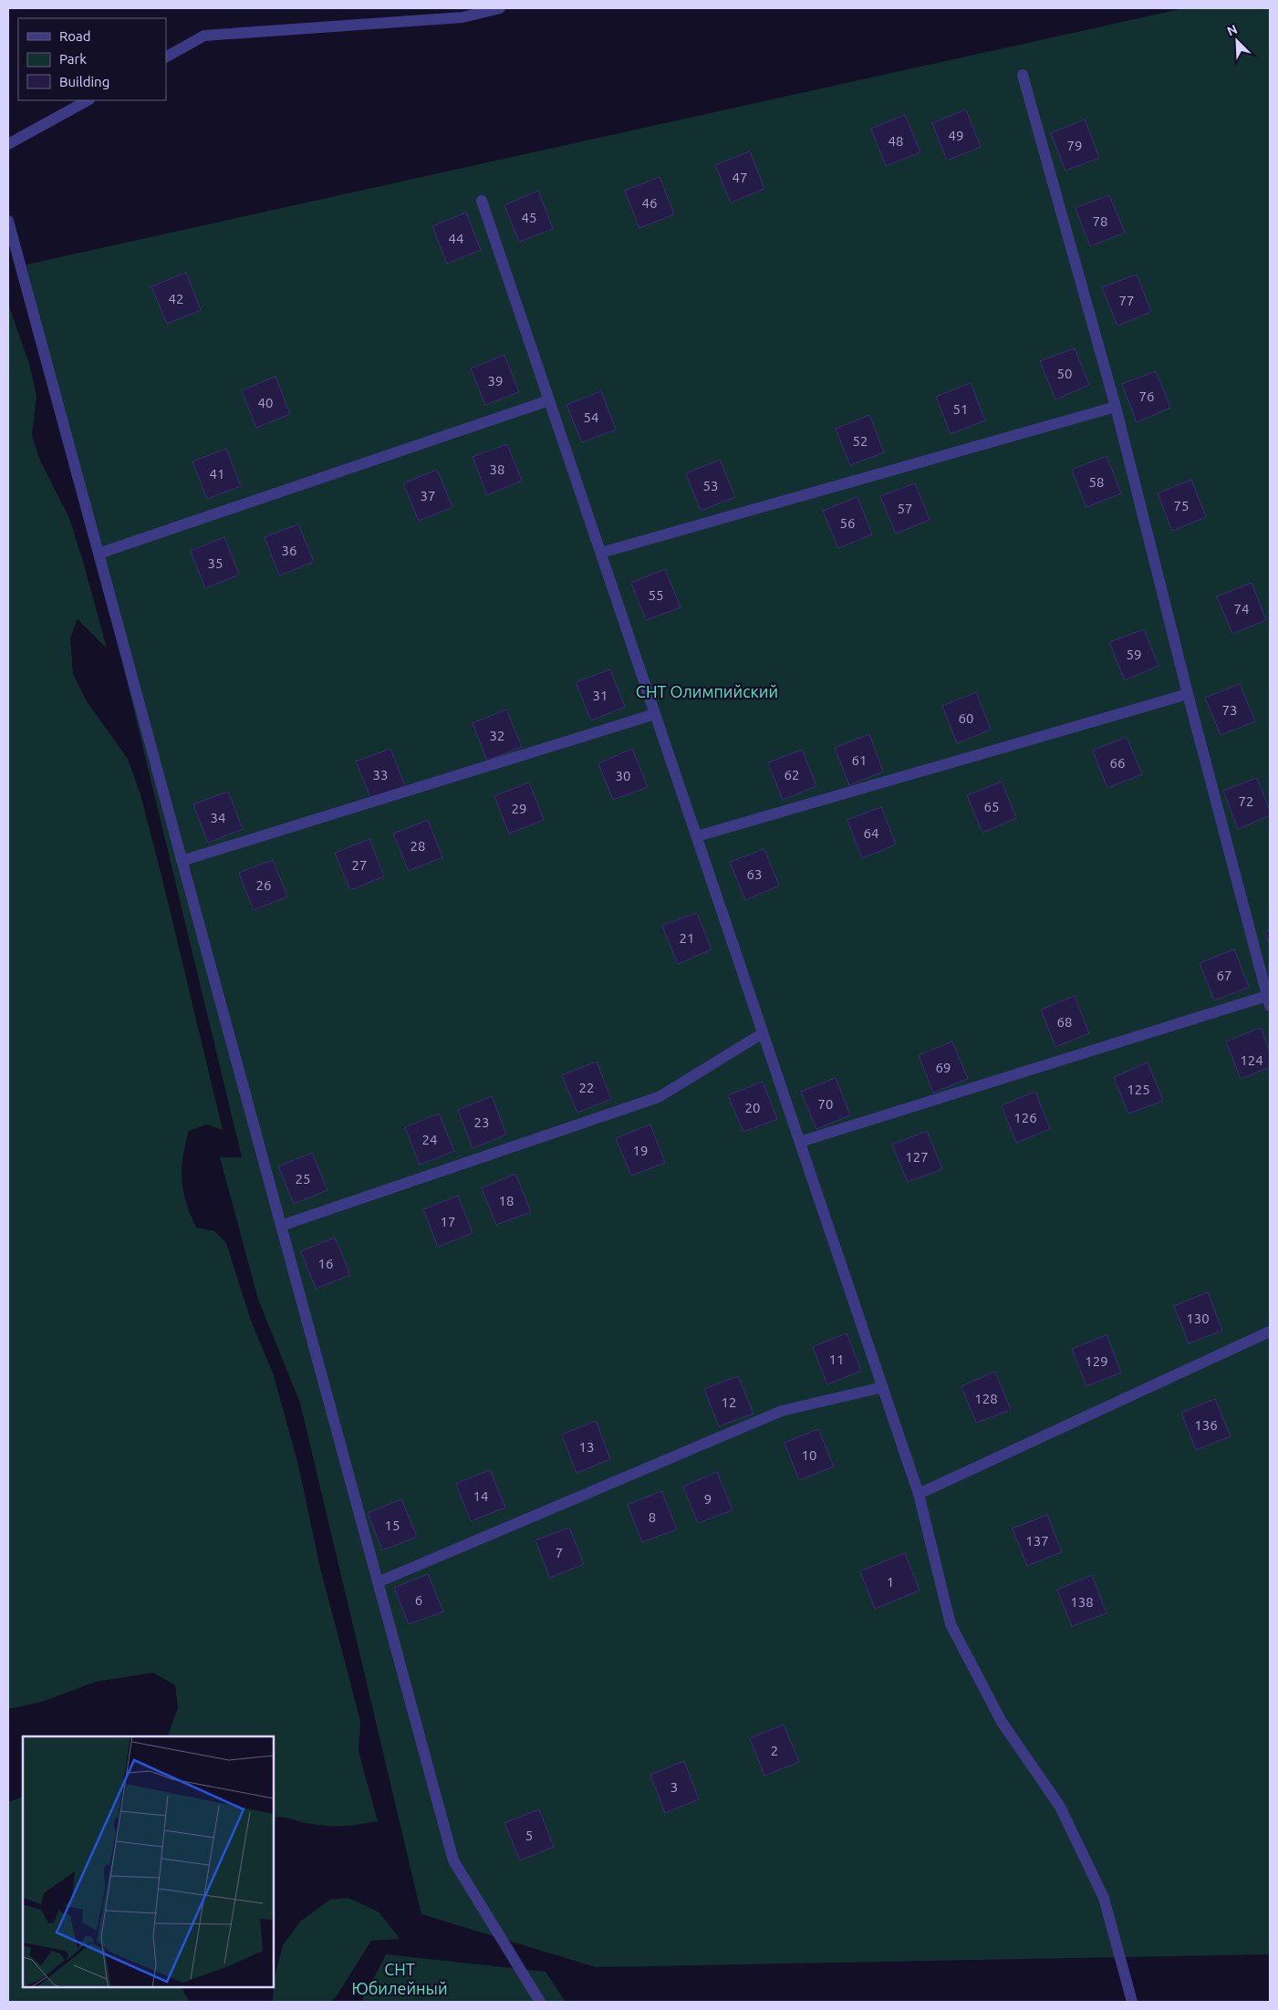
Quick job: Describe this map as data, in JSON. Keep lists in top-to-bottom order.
{
  "parks": ["СНТ Олимпийский", "СНТ Юбилейный"],
  "house_numbers": [
    "49",
    "48",
    "79",
    "47",
    "46",
    "45",
    "78",
    "44",
    "42",
    "77",
    "50",
    "39",
    "76",
    "40",
    "51",
    "54",
    "52",
    "38",
    "41",
    "58",
    "53",
    "37",
    "75",
    "57",
    "56",
    "36",
    "35",
    "55",
    "74",
    "59",
    "31",
    "73",
    "60",
    "32",
    "61",
    "66",
    "33",
    "62",
    "30",
    "72",
    "65",
    "29",
    "34",
    "64",
    "28",
    "27",
    "63",
    "26",
    "21",
    "67",
    "68",
    "124",
    "69",
    "22",
    "125",
    "70",
    "20",
    "126",
    "23",
    "24",
    "19",
    "127",
    "25",
    "18",
    "17",
    "16",
    "130",
    "11",
    "129",
    "128",
    "12",
    "136",
    "13",
    "10",
    "14",
    "9",
    "8",
    "15",
    "137",
    "7",
    "1",
    "6",
    "138",
    "2",
    "3",
    "5"
  ],
  "legend": ["Road", "Park", "Building"],
  "north": "top left"
}
